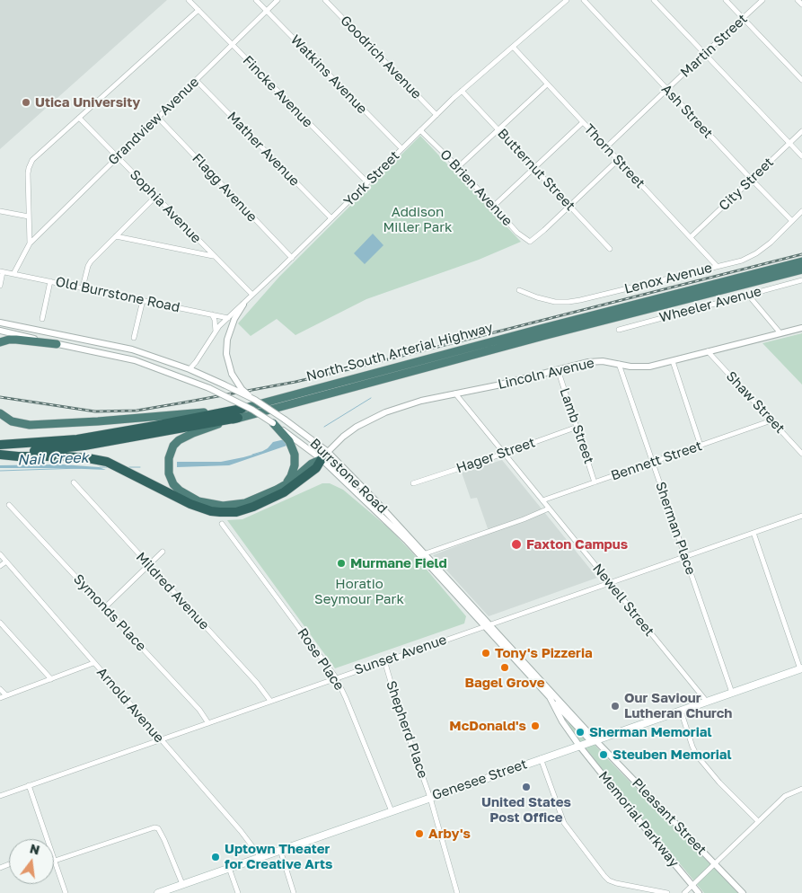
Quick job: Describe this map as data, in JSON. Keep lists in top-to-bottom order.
{
  "streets": {
    "highway": ["North-South Arterial Highway"],
    "main road": ["Genesee Street"],
    "street": [
      "Martin Street",
      "Goodrich Avenue",
      "Watkins Avenue",
      "Fincke Avenue",
      "Ash Street",
      "Grandview Avenue",
      "Mather Avenue",
      "Thorn Street",
      "Butternut Street",
      "York Street",
      "City Street",
      "Flagg Avenue",
      "O Brien Avenue",
      "Sophia Avenue",
      "Lenox Avenue",
      "Old Burrstone Road",
      "Wheeler Avenue",
      "Lincoln Avenue",
      "Shaw Street",
      "Lamb Street",
      "Hager Street",
      "Bennett Street",
      "Burrstone Road",
      "Sherman Place",
      "Mildred Avenue",
      "Newell Street",
      "Symonds Place",
      "Sunset Avenue",
      "Rose Place",
      "Arnold Avenue",
      "Shepherd Place",
      "Pleasant Street",
      "Memorial Parkway"
    ]
  },
  "crossings": [
    ["Martin Street", "Ash Street"],
    ["Martin Street", "Thorn Street"],
    ["Goodrich Avenue", "York Street"],
    ["Watkins Avenue", "Grandview Avenue"],
    ["Watkins Avenue", "York Street"],
    ["Fincke Avenue", "Grandview Avenue"],
    ["Fincke Avenue", "York Street"],
    ["Ash Street", "City Street"],
    ["Ash Street", "Lenox Avenue"],
    ["Grandview Avenue", "Mather Avenue"],
    ["Grandview Avenue", "Flagg Avenue"],
    ["Grandview Avenue", "Sophia Avenue"],
    ["Mather Avenue", "York Street"],
    ["Thorn Street", "York Street"],
    ["Thorn Street", "City Street"],
    ["Thorn Street", "Lenox Avenue"],
    ["Butternut Street", "York Street"],
    ["Butternut Street", "O Brien Avenue"],
    ["York Street", "Flagg Avenue"],
    ["York Street", "O Brien Avenue"],
    ["York Street", "Sophia Avenue"],
    ["Lincoln Avenue", "Shaw Street"],
    ["Lincoln Avenue", "Lamb Street"],
    ["Lincoln Avenue", "Burrstone Road"],
    ["Lincoln Avenue", "Sherman Place"],
    ["Lincoln Avenue", "Newell Street"],
    ["Shaw Street", "Bennett Street"],
    ["Lamb Street", "Hager Street"],
    ["Lamb Street", "Bennett Street"],
    ["Hager Street", "Newell Street"],
    ["Bennett Street", "Sherman Place"],
    ["Bennett Street", "Newell Street"],
    ["Burrstone Road", "Sunset Avenue"],
    ["Burrstone Road", "Genesee Street"],
    ["Burrstone Road", "Pleasant Street"],
    ["Burrstone Road", "Memorial Parkway"],
    ["Sherman Place", "Sunset Avenue"],
    ["Sherman Place", "Genesee Street"],
    ["Mildred Avenue", "Sunset Avenue"],
    ["Newell Street", "Sunset Avenue"],
    ["Newell Street", "Genesee Street"],
    ["Symonds Place", "Sunset Avenue"],
    ["Sunset Avenue", "Rose Place"],
    ["Sunset Avenue", "Arnold Avenue"],
    ["Sunset Avenue", "Shepherd Place"],
    ["Rose Place", "Genesee Street"],
    ["Arnold Avenue", "Genesee Street"],
    ["Shepherd Place", "Genesee Street"],
    ["Genesee Street", "Pleasant Street"],
    ["Genesee Street", "Memorial Parkway"]
  ],
  "water": ["Nail Creek"],
  "parks": ["Addison Miller Park", "Horatio Seymour Park"],
  "places": [
    "Utica University",
    "Faxton Campus",
    "Murmane Field",
    "Tony's Pizzeria",
    "Bagel Grove",
    "Our Saviour Lutheran Church",
    "McDonald's",
    "Sherman Memorial",
    "Steuben Memorial",
    "United States Post Office",
    "Arby's",
    "Uptown Theater for Creative Arts"
  ],
  "north": "top"
}
